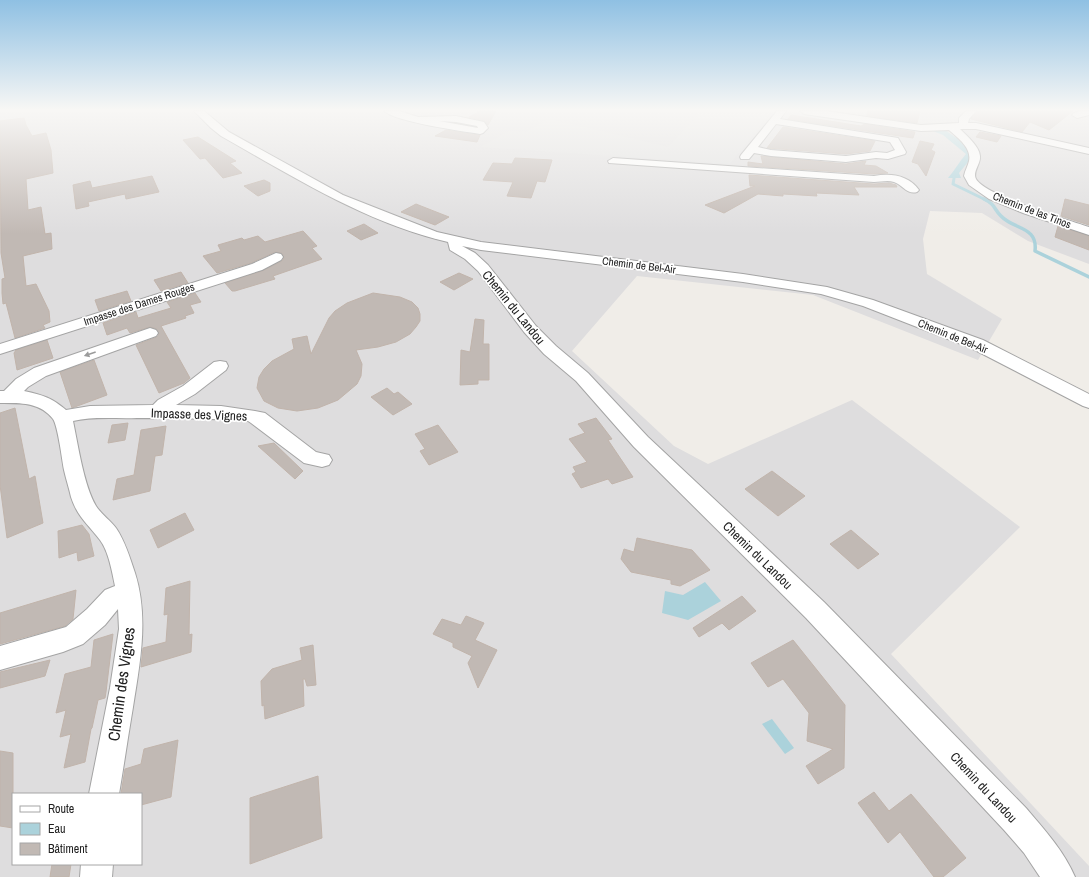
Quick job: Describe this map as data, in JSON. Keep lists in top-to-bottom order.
{
  "streets": {
    "street": [
      "Chemin de las Tinos",
      "Chemin de Bel-Air",
      "Impasse des Dames Rouges",
      "Chemin du Landou",
      "Impasse des Vignes",
      "Chemin des Vignes"
    ]
  },
  "crossings": [
    ["Chemin de Bel-Air", "Chemin du Landou"],
    ["Impasse des Vignes", "Chemin des Vignes"]
  ],
  "legend": ["Route", "Eau", "Bâtiment"]
}
